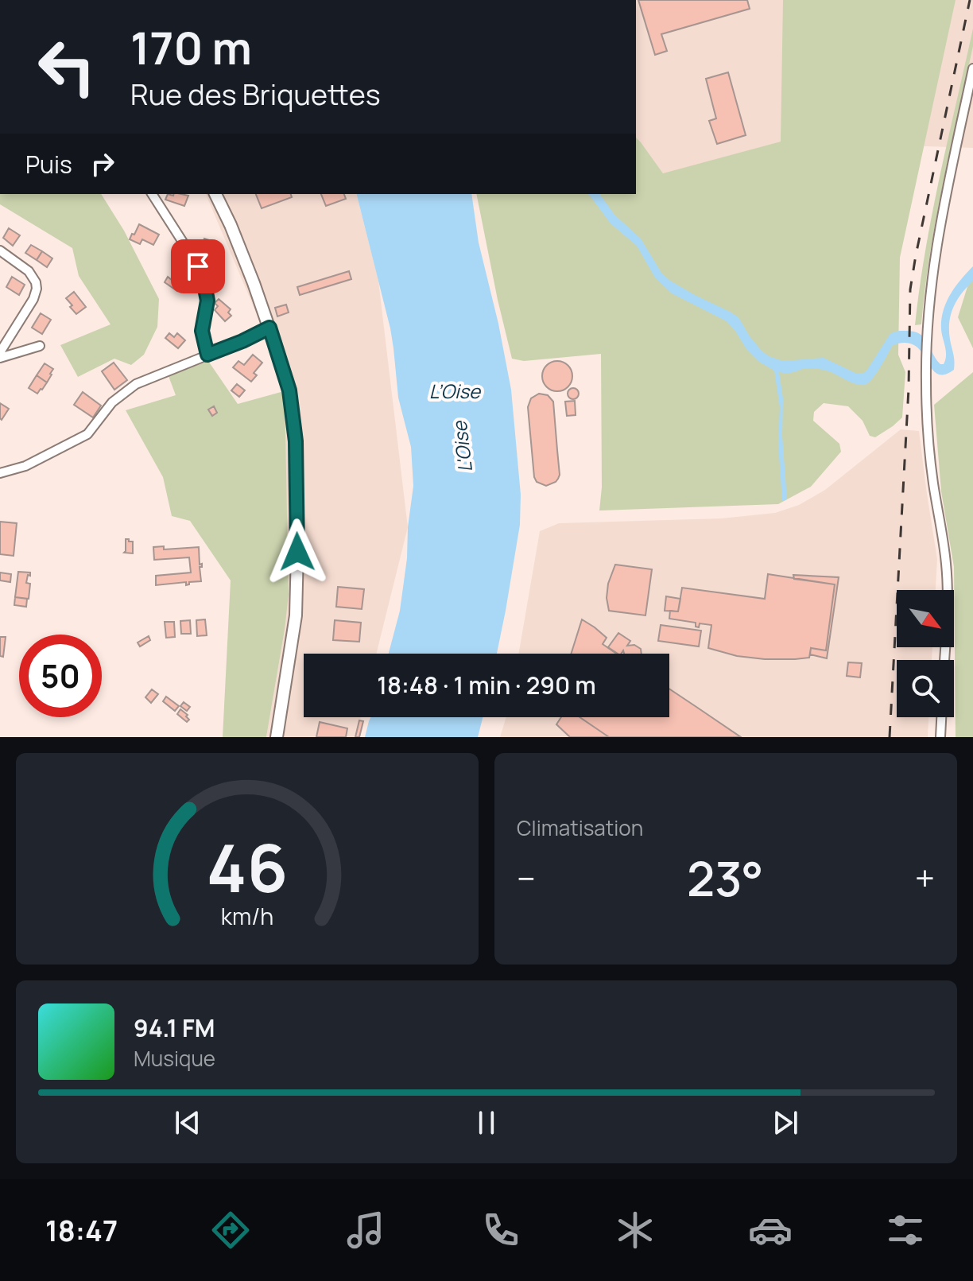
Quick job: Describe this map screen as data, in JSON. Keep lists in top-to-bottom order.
{
  "water": ["L’Oise", "L'Oise"],
  "north": "bottom right",
  "page": {
    "turn": ["170 m", "Rue des Briquettes"],
    "then": "Puis",
    "limit": "50",
    "trip": "18:48 · 1 min · 290 m",
    "tile": "Climatisation",
    "heat": ["−", "23°", "+"],
    "song": ["94.1 FM", "Musique"],
    "tabs": "18:47",
    "gauge": ["46", "km/h"]
  }
}
